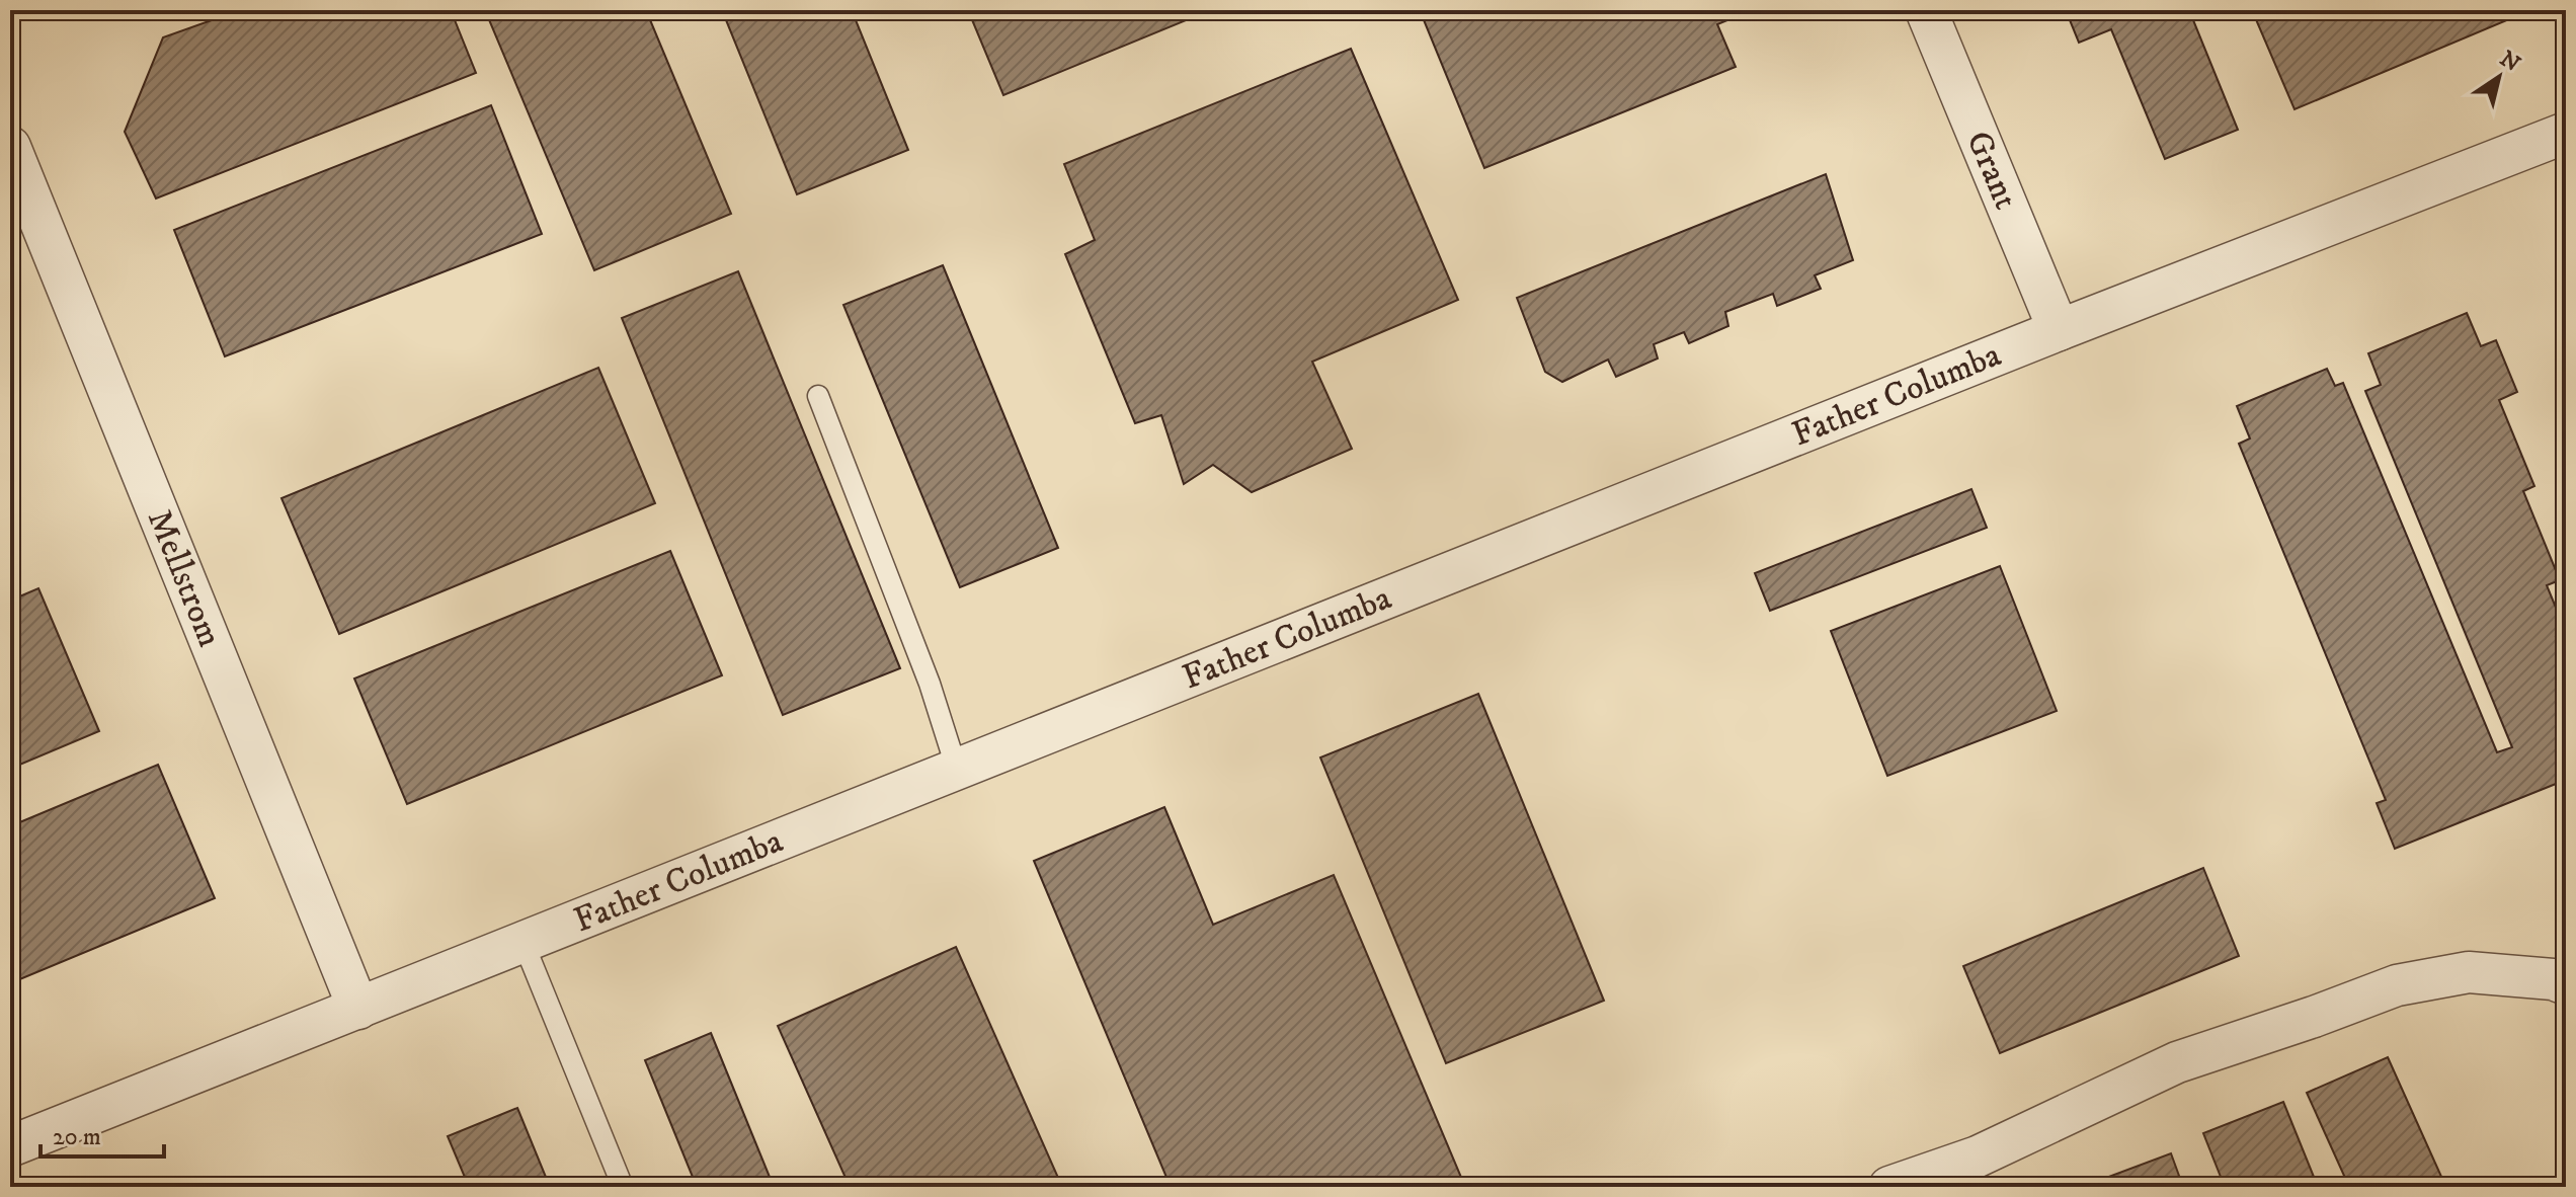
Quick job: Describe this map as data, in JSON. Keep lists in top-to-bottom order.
{
  "streets": {
    "street": ["Grant", "Father Columba", "Mellstrom"]
  },
  "crossings": [
    ["Grant", "Father Columba"],
    ["Father Columba", "Mellstrom"]
  ],
  "scale_bar": "20 m",
  "north": "top right"
}
